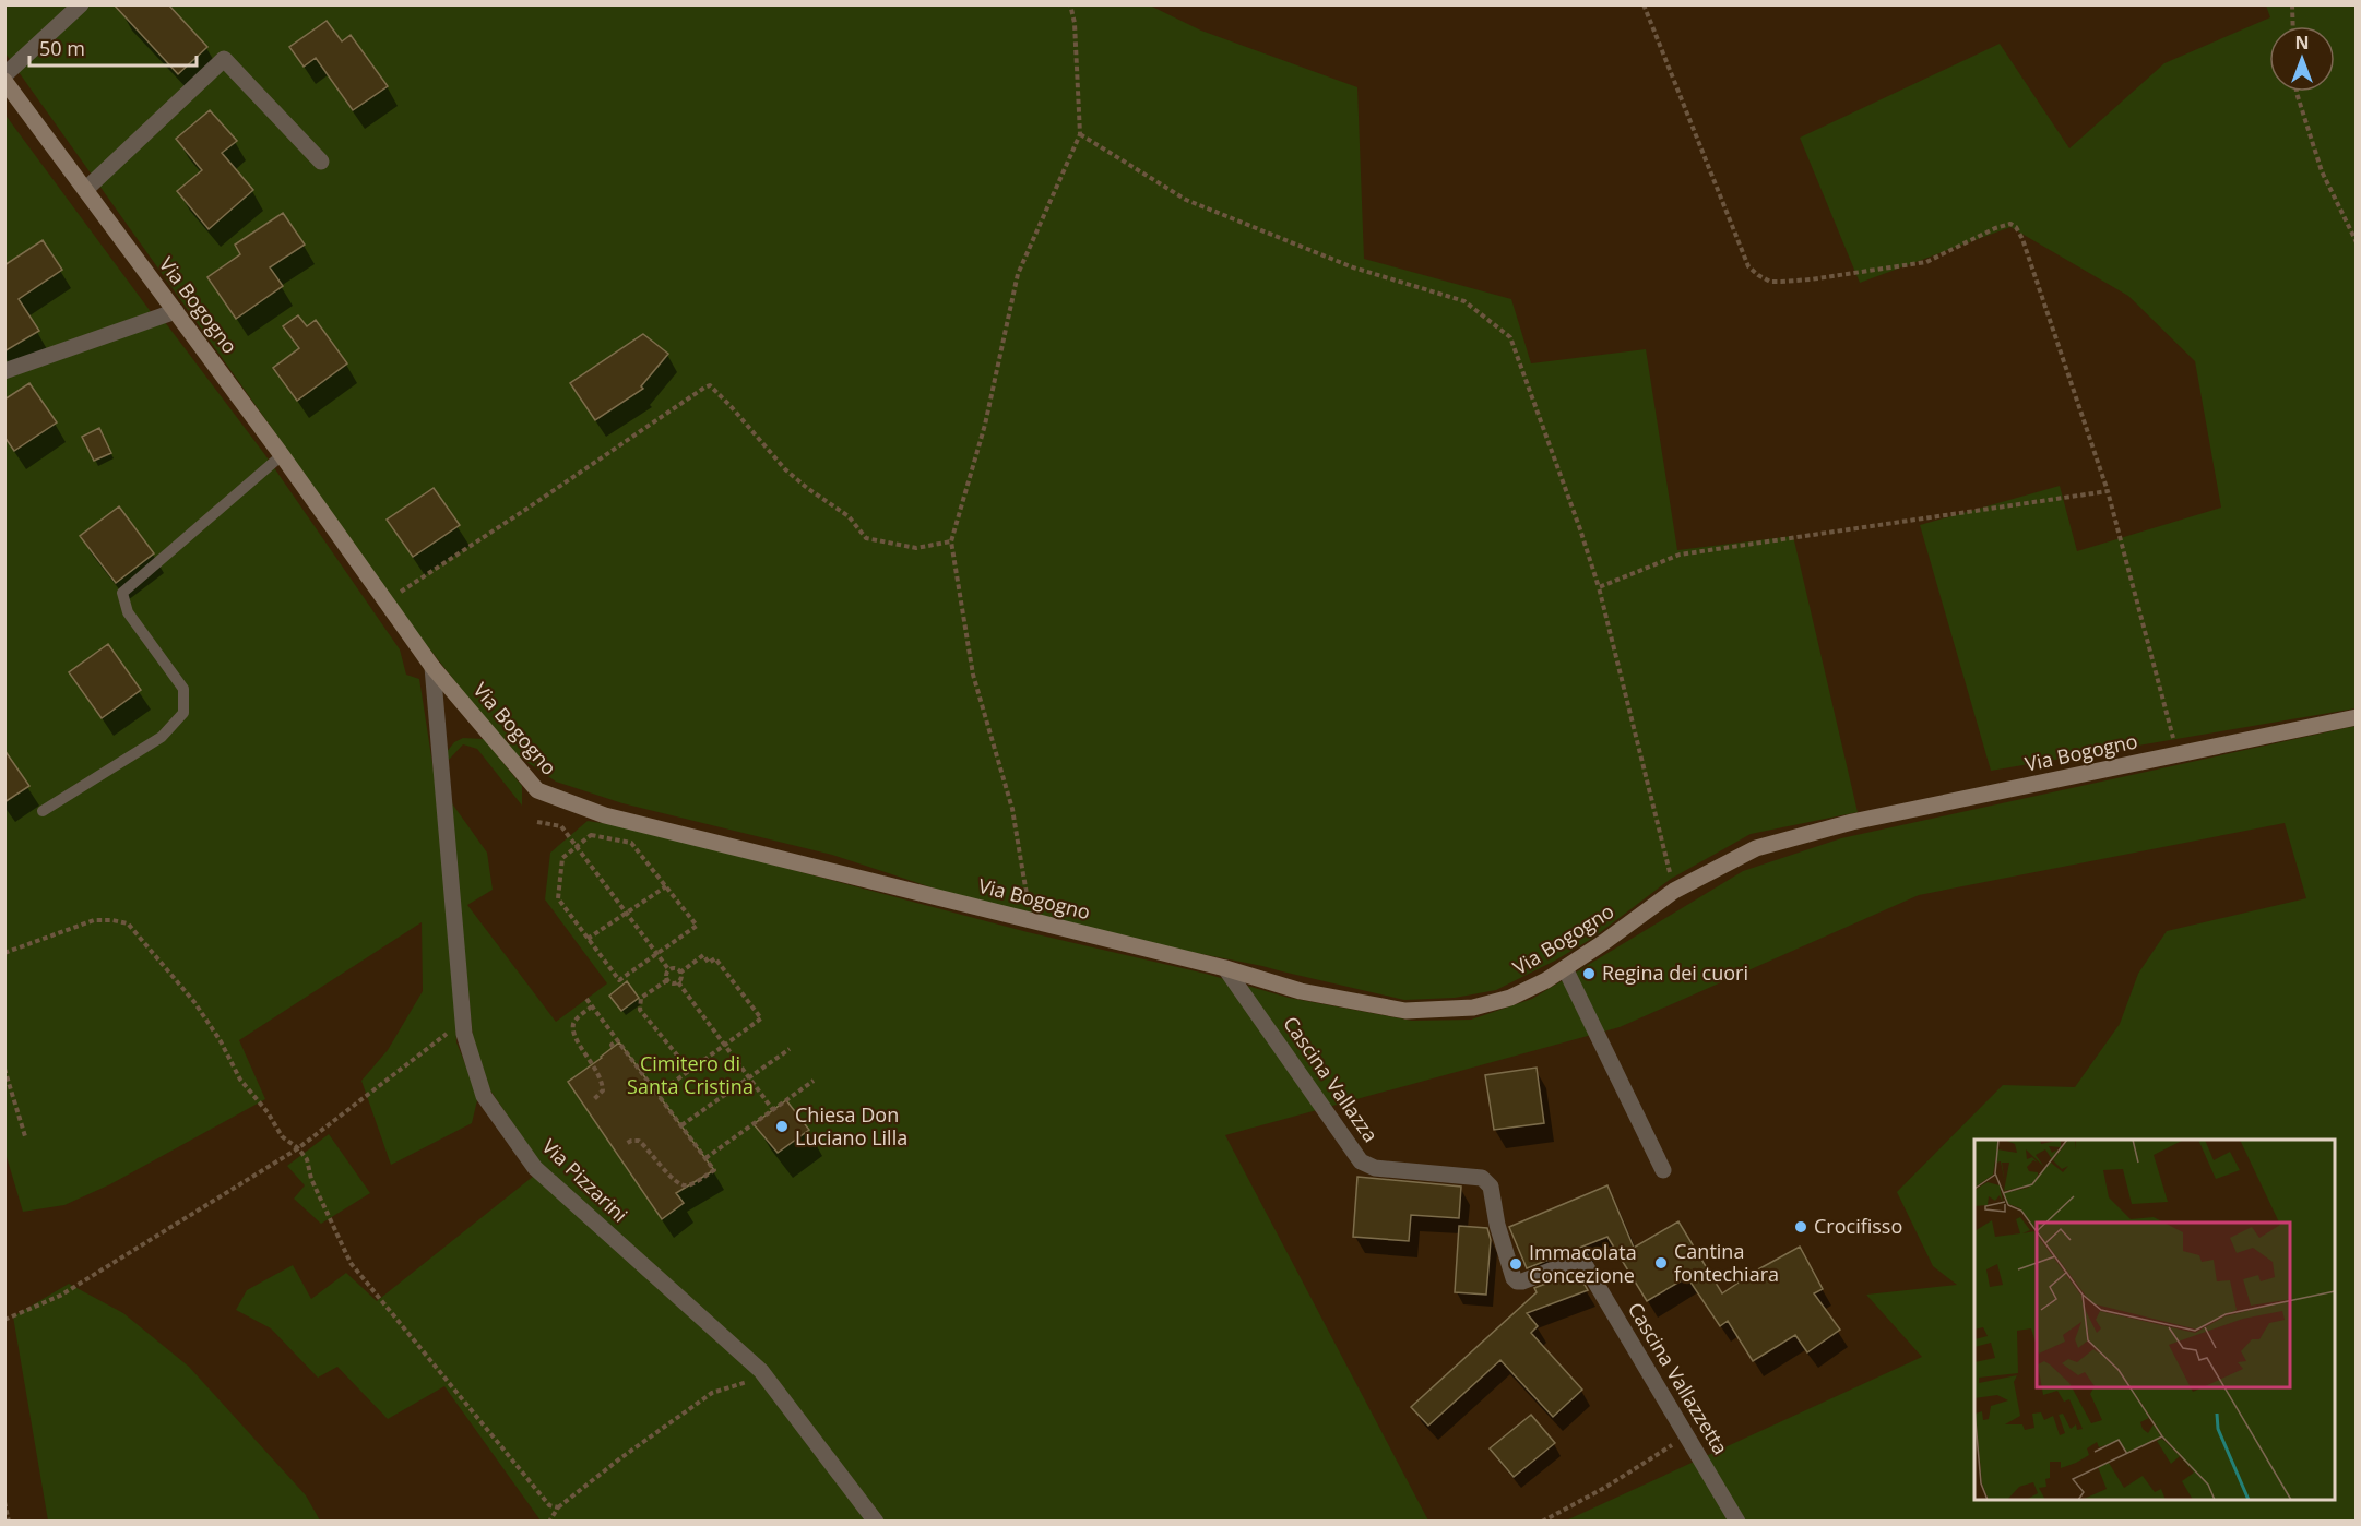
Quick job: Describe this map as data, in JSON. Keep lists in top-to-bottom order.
{
  "streets": {
    "main road": ["Via Bogogno"],
    "street": ["Cascina Vallazza", "Via Pizzarini", "Cascina Vallazzetta"]
  },
  "crossings": [
    ["Via Bogogno", "Cascina Vallazza"],
    ["Via Bogogno", "Via Pizzarini"],
    ["Cascina Vallazza", "Cascina Vallazzetta"]
  ],
  "parks": ["Cimitero di Santa Cristina"],
  "places": [
    "Regina dei cuori",
    "Chiesa Don Luciano Lilla",
    "Crocifisso",
    "Cantina fontechiara",
    "Immacolata Concezione"
  ],
  "scale_bar": "50 m",
  "north": "top"
}
